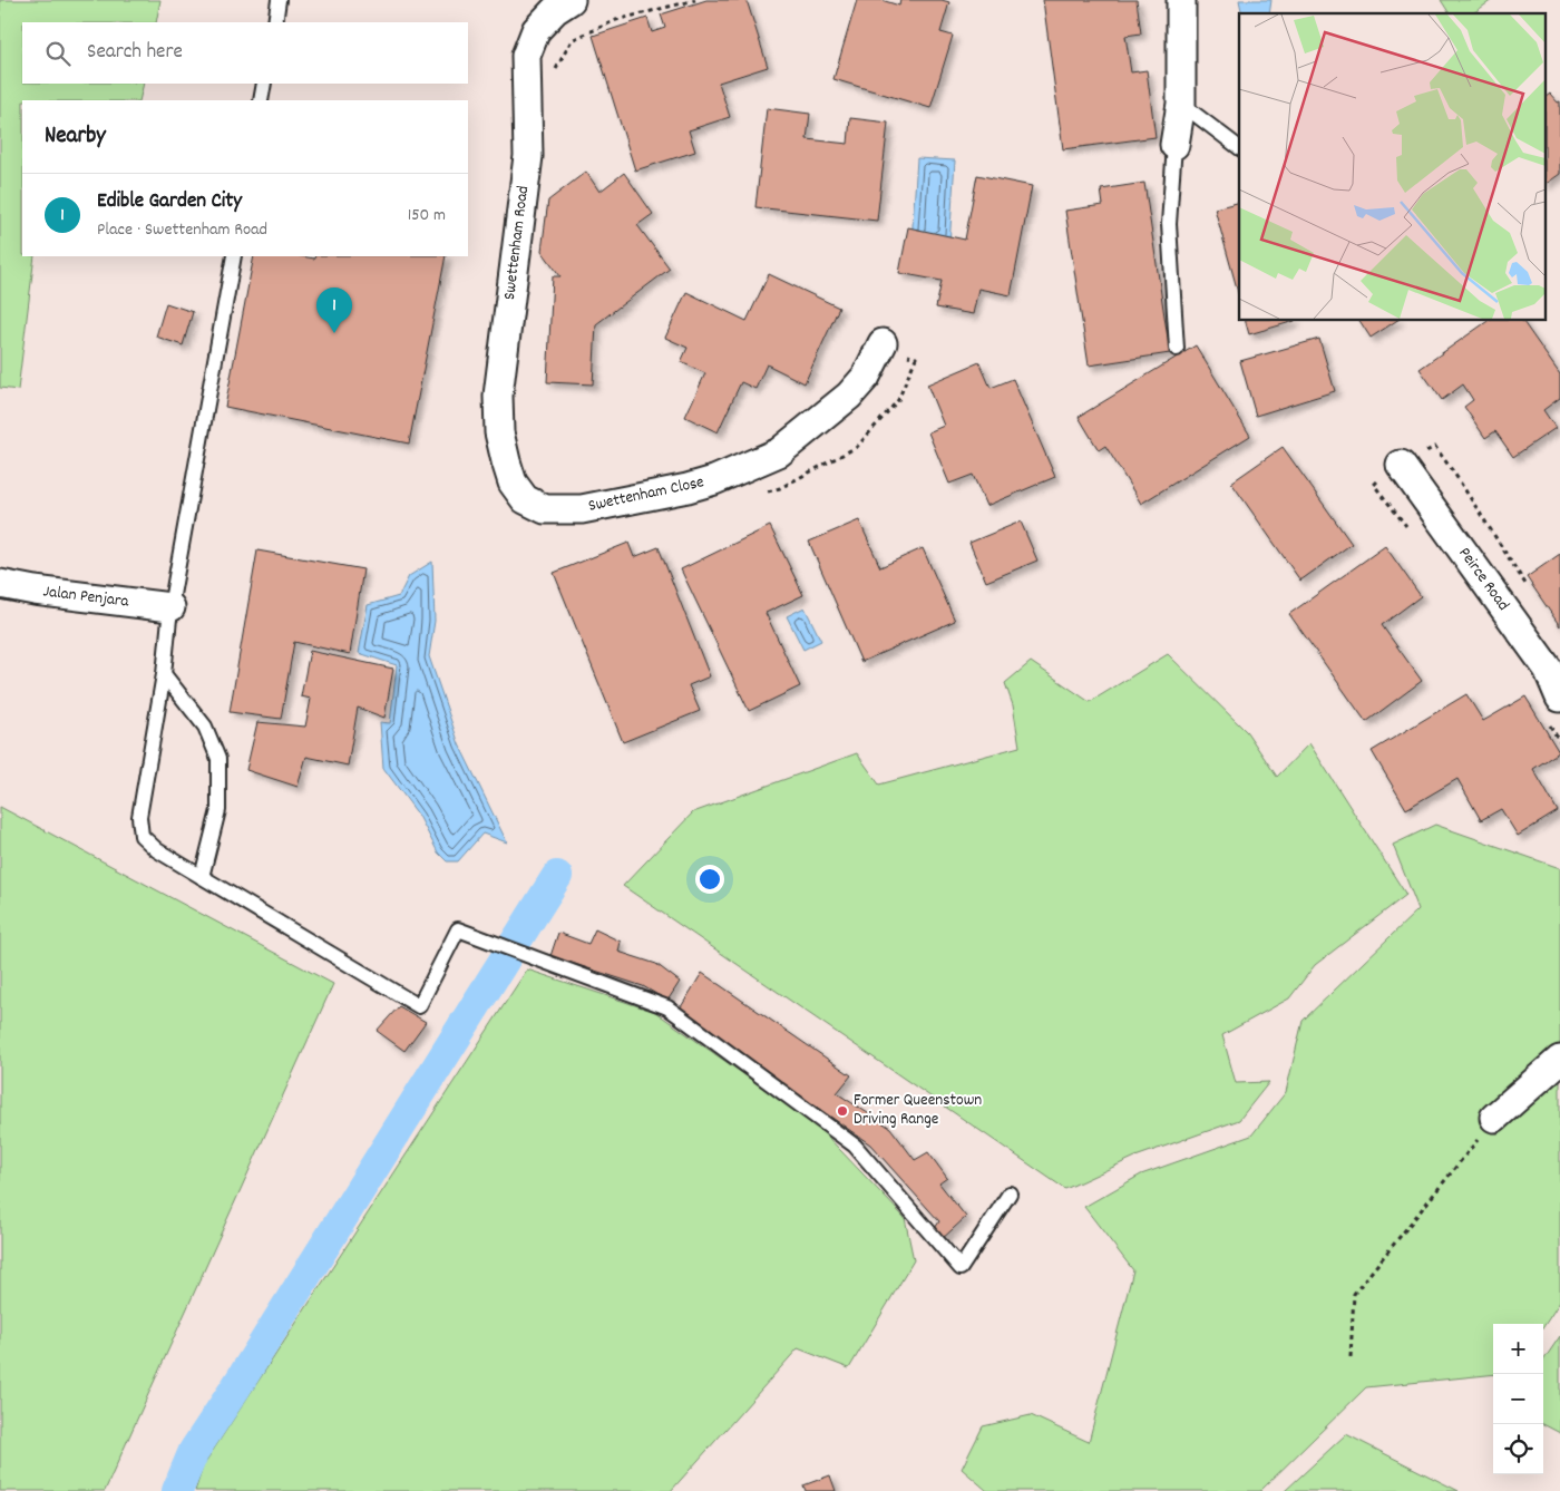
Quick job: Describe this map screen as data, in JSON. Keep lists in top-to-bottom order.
{
  "streets": {
    "street": [
      "Swettenham Road",
      "Swettenham Close",
      "Peirce Road",
      "Jalan Penjara"
    ]
  },
  "crossings": [
    ["Swettenham Road", "Swettenham Close"]
  ],
  "places": ["Former Queenstown Driving Range"],
  "page": {
    "search": "Search here",
    "heading": "Nearby",
    "list": [
      {
        "mark": "1",
        "name": "Edible Garden City",
        "note": "Place · Swettenham Road",
        "value": "150 m"
      }
    ],
    "pins": "1",
    "map_buttons": ["+", "−"]
  }
}
